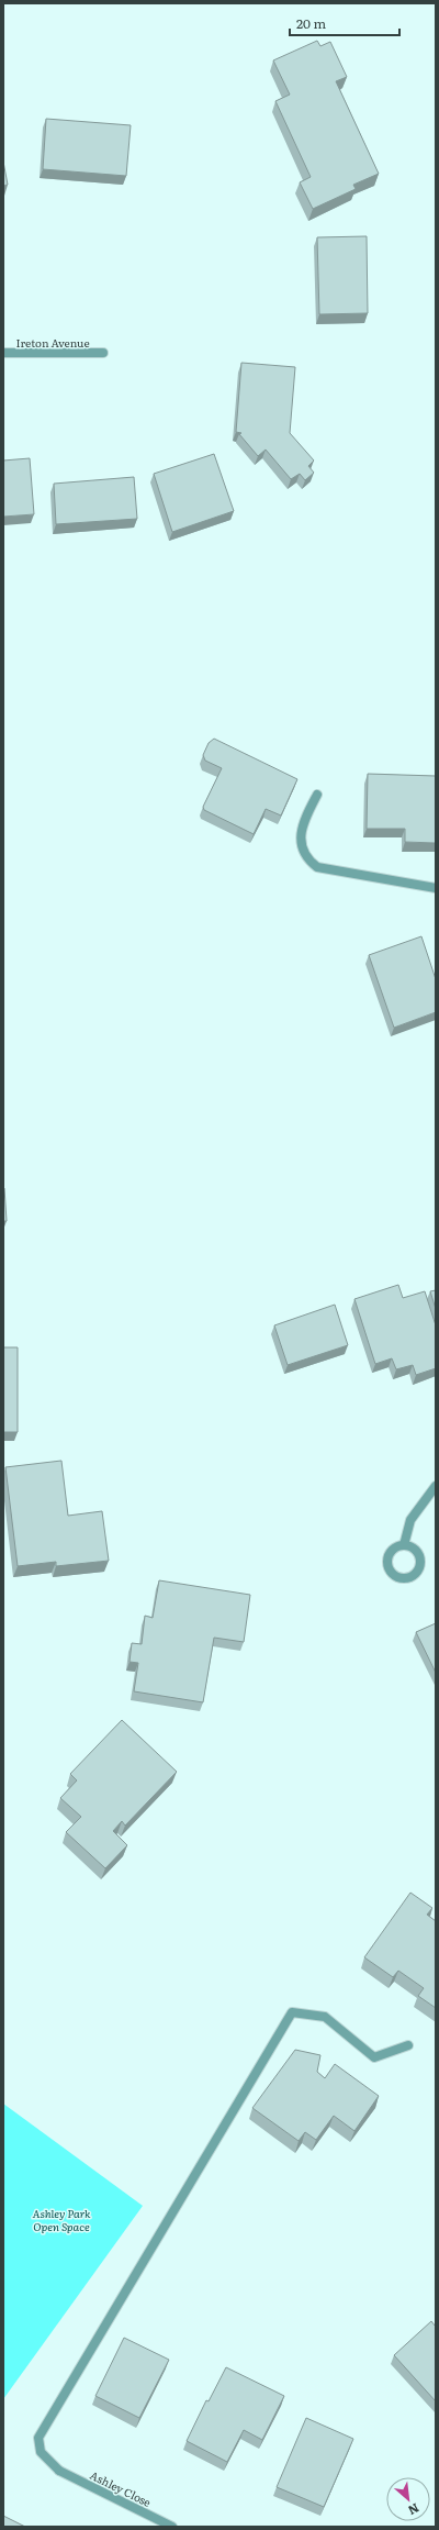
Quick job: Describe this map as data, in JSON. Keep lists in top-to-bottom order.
{
  "streets": {
    "street": ["Ireton Avenue", "Ashley Close"]
  },
  "parks": ["Ashley Park Open Space"],
  "scale_bar": "20 m",
  "north": "bottom right"
}
